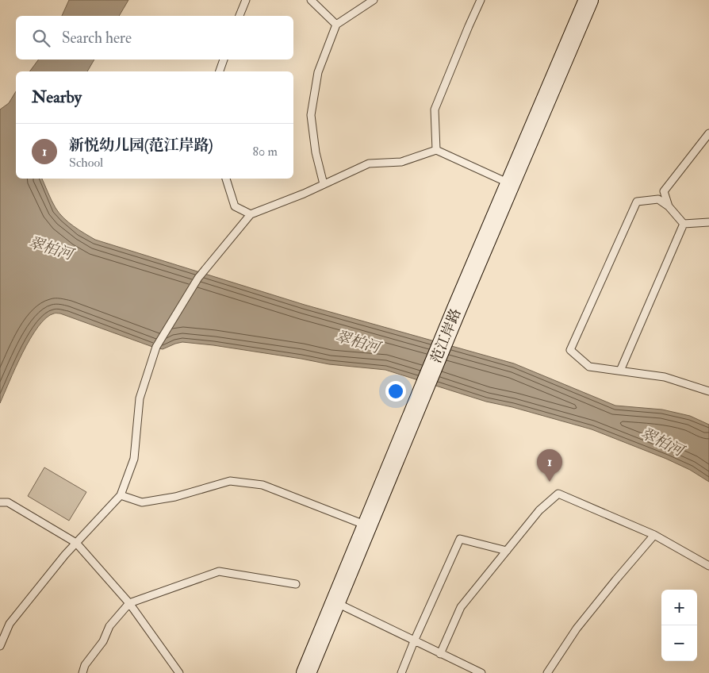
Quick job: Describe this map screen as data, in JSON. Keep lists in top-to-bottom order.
{
  "streets": {
    "street": ["范江岸路"]
  },
  "water": ["翠柏河"],
  "page": {
    "search": "Search here",
    "heading": "Nearby",
    "list": [
      {
        "mark": "1",
        "name": "新悦幼儿园(范江岸路)",
        "note": "School",
        "value": "80 m"
      }
    ],
    "pins": "1",
    "map_buttons": ["+", "−"]
  }
}
